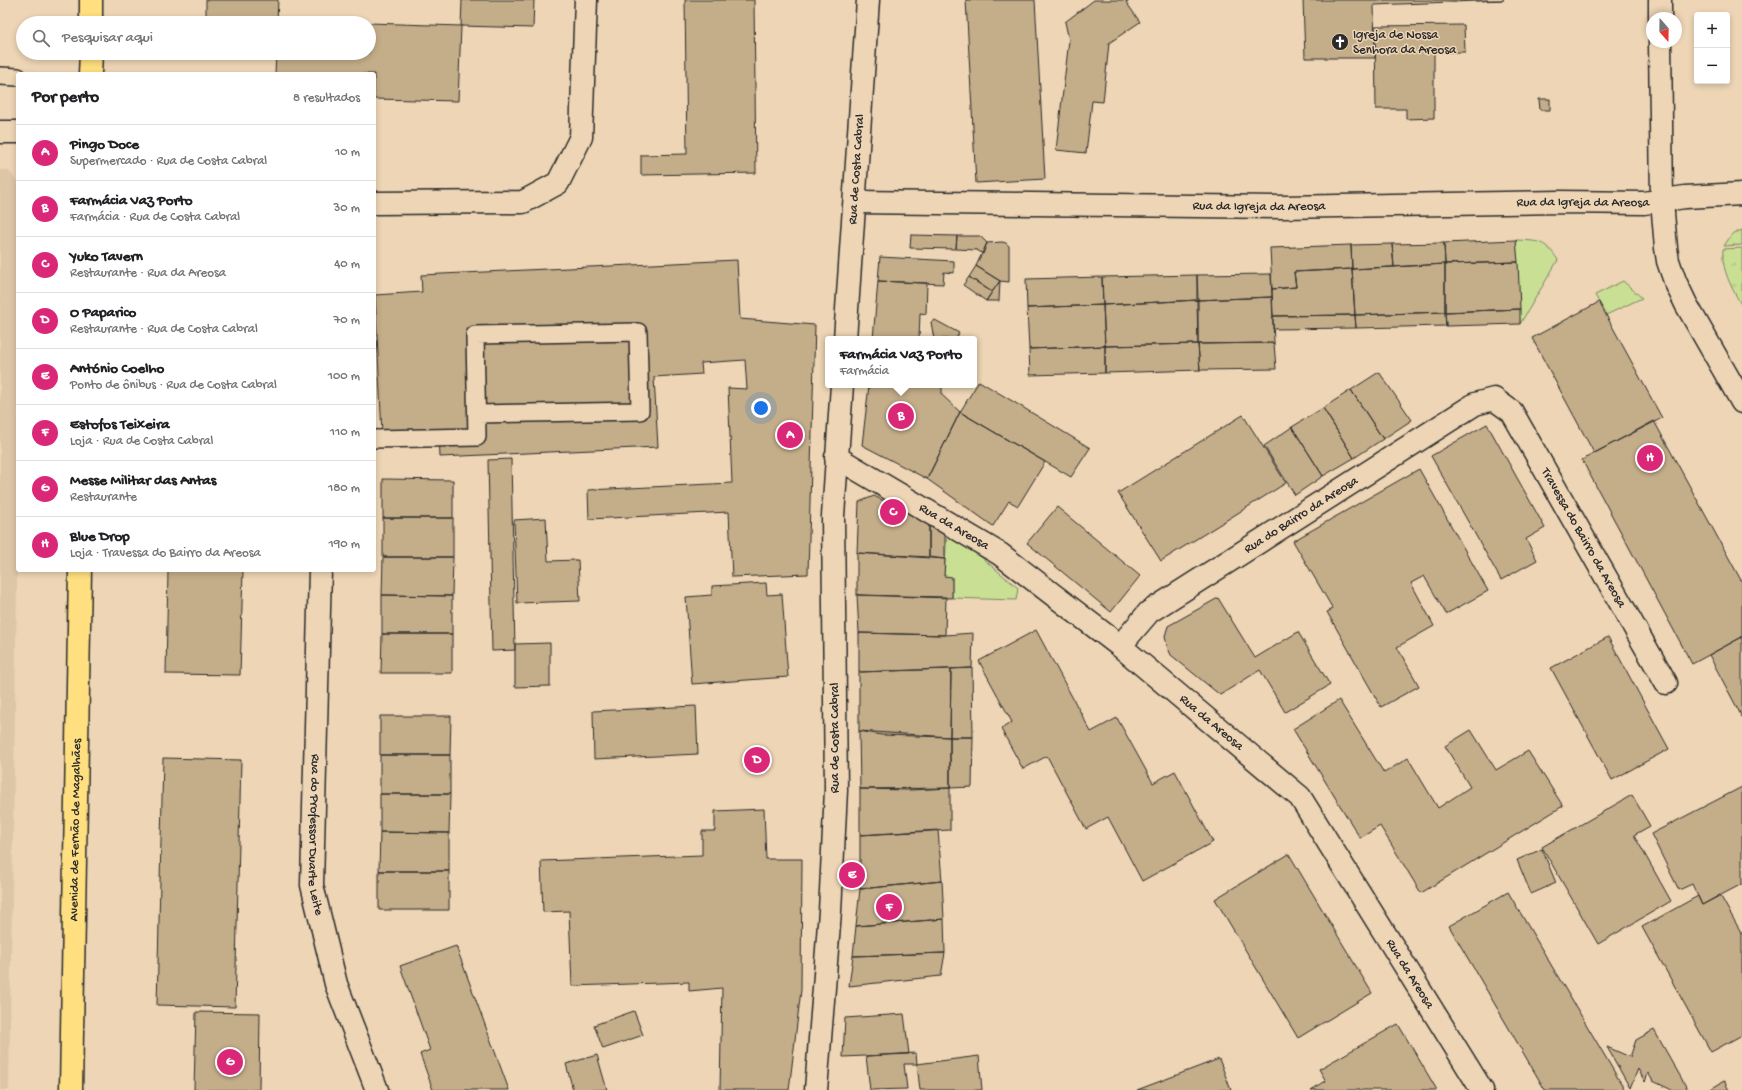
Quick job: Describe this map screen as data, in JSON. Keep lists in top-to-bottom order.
{
  "streets": {
    "main road": ["Avenida de Fernão de Magalhães"],
    "street": [
      "Rua de Costa Cabral",
      "Rua da Igreja da Areosa",
      "Rua do Bairro da Areosa",
      "Rua da Areosa",
      "Travessa do Bairro da Areosa",
      "Rua do Professor Duarte Leite"
    ]
  },
  "crossings": [
    ["Rua de Costa Cabral", "Rua da Igreja da Areosa"],
    ["Rua de Costa Cabral", "Rua da Areosa"],
    ["Rua do Bairro da Areosa", "Rua da Areosa"],
    ["Rua do Bairro da Areosa", "Travessa do Bairro da Areosa"]
  ],
  "places": {
    "church": ["Igreja de Nossa Senhora da Areosa"]
  },
  "north": "bottom",
  "page": {
    "map_buttons": ["+", "−"],
    "search": "Pesquisar aqui",
    "heading": ["Por perto", "8 resultados"],
    "list": [
      {
        "mark": "A",
        "name": "Pingo Doce",
        "note": "Supermercado · Rua de Costa Cabral",
        "value": "10 m"
      },
      {
        "mark": "B",
        "name": "Farmácia Vaz Porto",
        "note": "Farmácia · Rua de Costa Cabral",
        "value": "30 m"
      },
      {
        "mark": "C",
        "name": "Yuko Tavern",
        "note": "Restaurante · Rua da Areosa",
        "value": "40 m"
      },
      {
        "mark": "D",
        "name": "O Paparico",
        "note": "Restaurante · Rua de Costa Cabral",
        "value": "70 m"
      },
      {
        "mark": "E",
        "name": "António Coelho",
        "note": "Ponto de ônibus · Rua de Costa Cabral",
        "value": "100 m"
      },
      {
        "mark": "F",
        "name": "Estofos Teixeira",
        "note": "Loja · Rua de Costa Cabral",
        "value": "110 m"
      },
      {
        "mark": "G",
        "name": "Messe Militar das Antas",
        "note": "Restaurante",
        "value": "180 m"
      },
      {
        "mark": "H",
        "name": "Blue Drop",
        "note": "Loja · Travessa do Bairro da Areosa",
        "value": "190 m"
      }
    ],
    "popup": ["Farmácia Vaz Porto", "Farmácia"],
    "pins": [
      "B",
      "A",
      "H",
      "C",
      "D",
      "E",
      "F",
      "G"
    ]
  }
}
